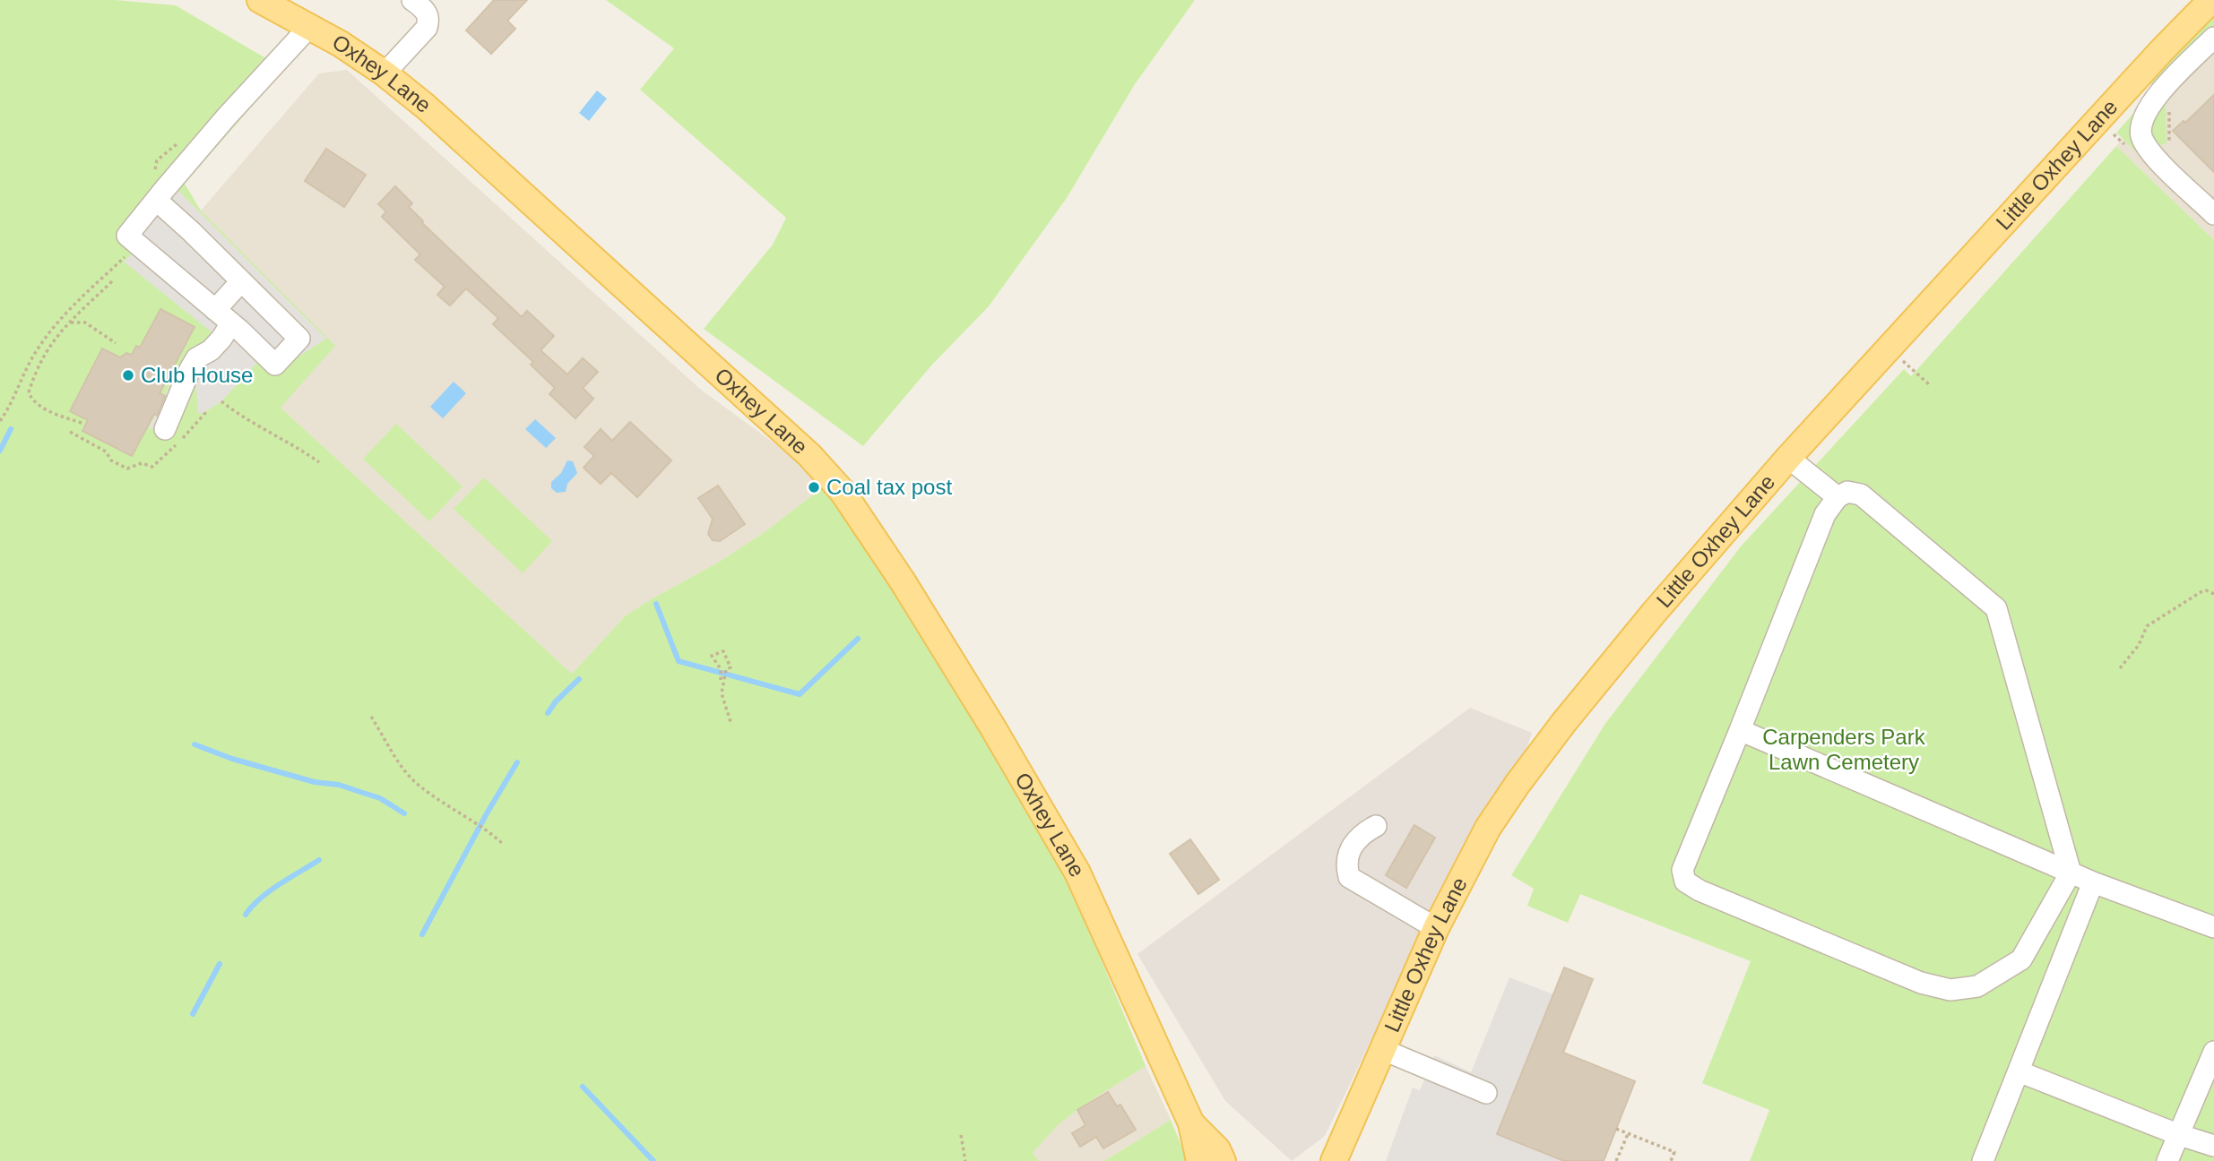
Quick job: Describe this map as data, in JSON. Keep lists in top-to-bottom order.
{
  "streets": {
    "main road": ["Oxhey Lane", "Little Oxhey Lane"]
  },
  "parks": ["Carpenders Park Lawn Cemetery"],
  "places": ["Club House", "Coal tax post"]
}
